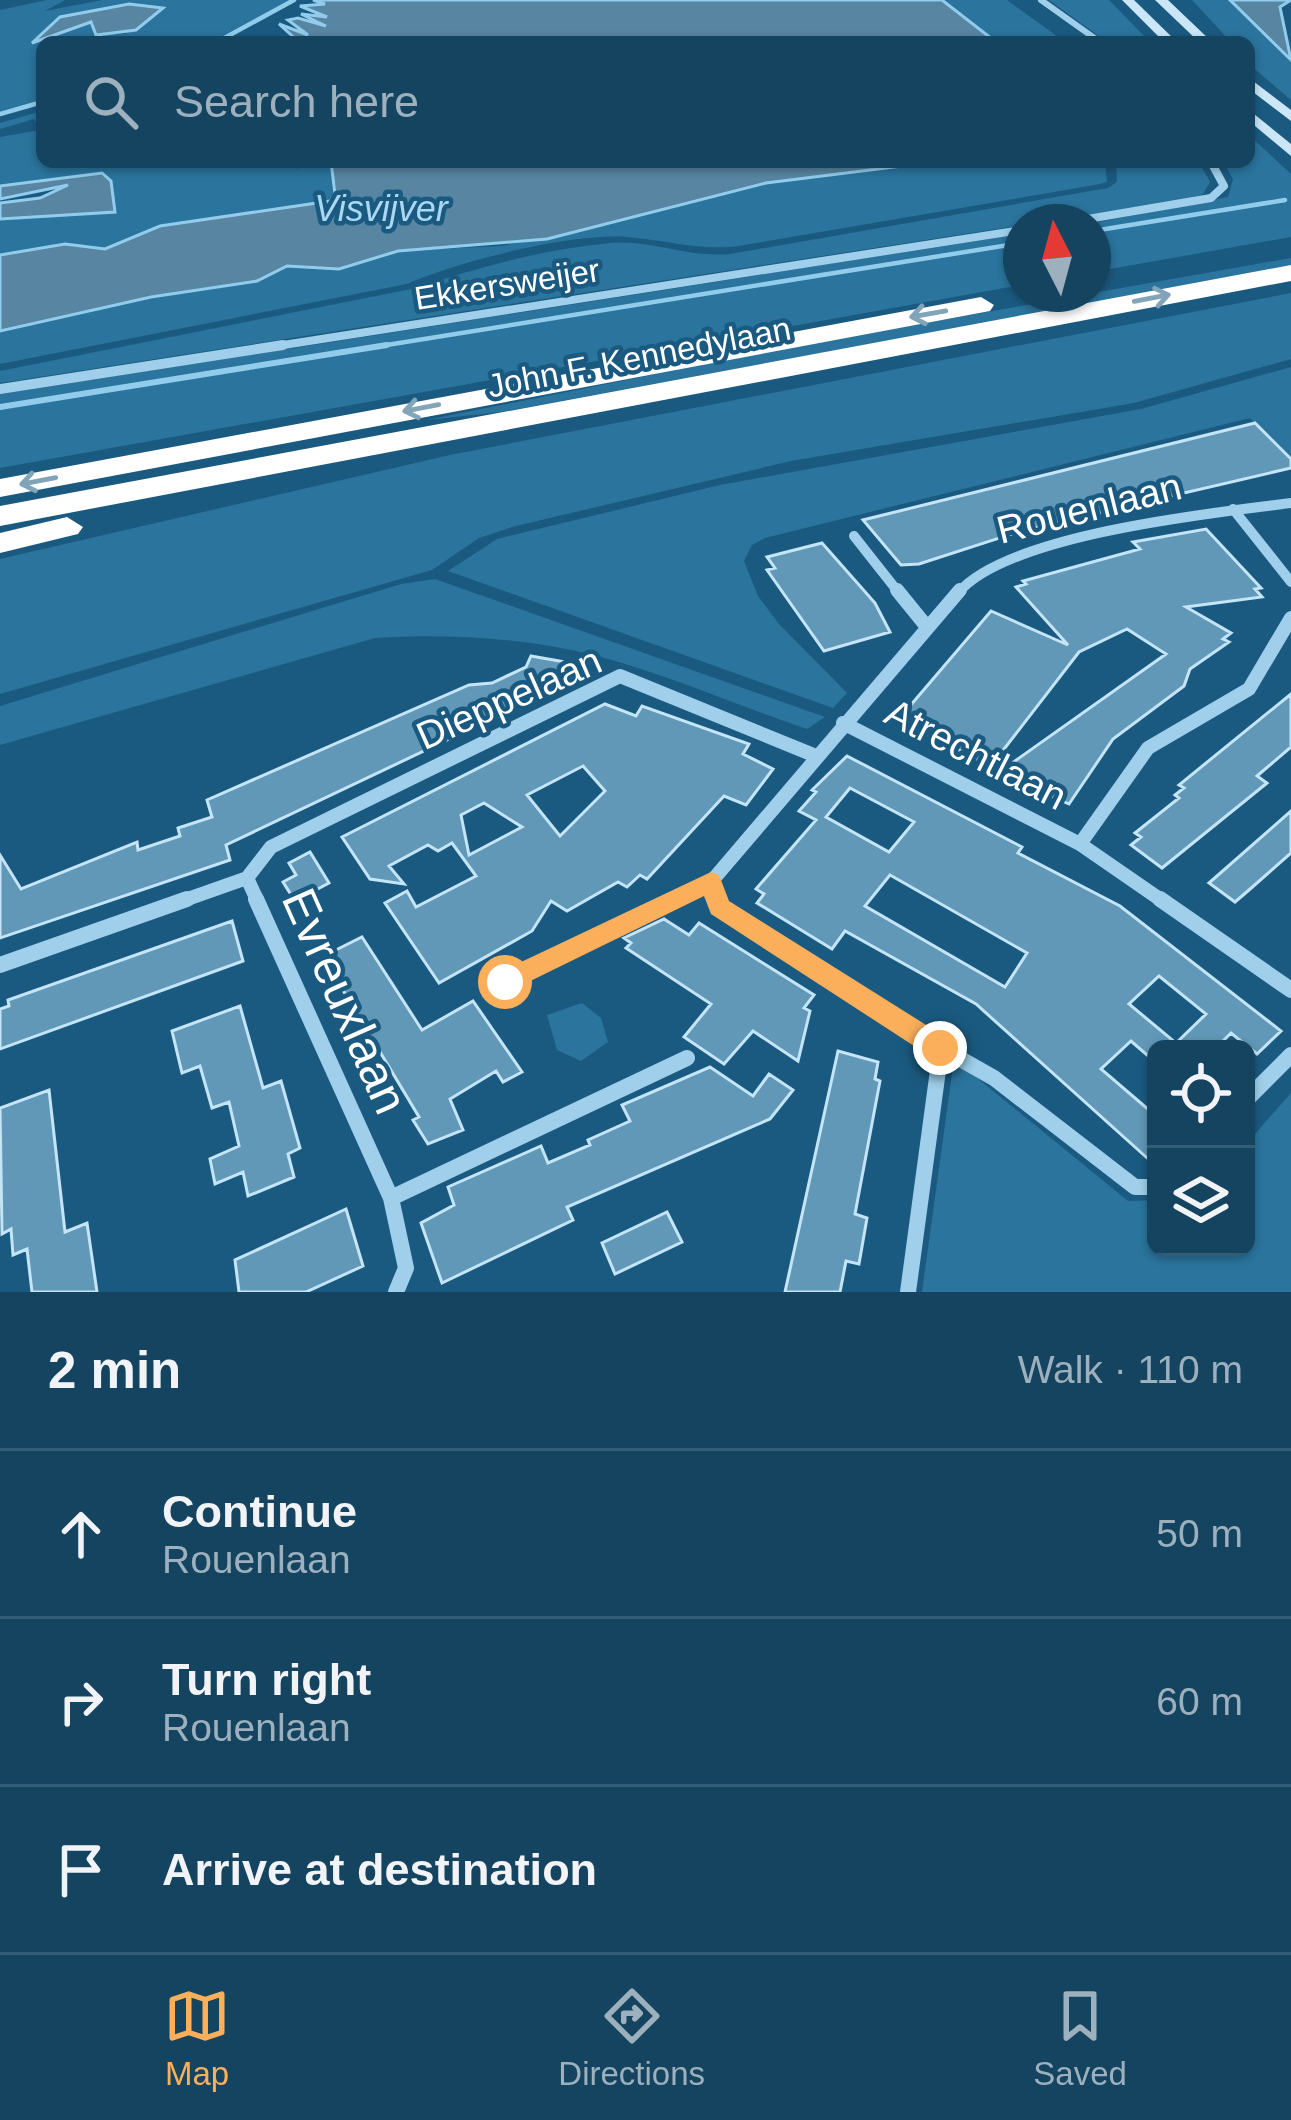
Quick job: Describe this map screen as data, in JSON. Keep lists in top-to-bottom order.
{
  "streets": {
    "highway": ["John F. Kennedylaan"],
    "street": [
      "Ekkersweijer",
      "Rouenlaan",
      "Dieppelaan",
      "Atrechtlaan",
      "Evreuxlaan"
    ]
  },
  "crossings": [
    ["Rouenlaan", "Dieppelaan"],
    ["Rouenlaan", "Atrechtlaan"],
    ["Dieppelaan", "Evreuxlaan"]
  ],
  "water": ["Visvijver"],
  "north": "top",
  "page": {
    "search": "Search here",
    "heading": ["2 min", "Walk · 110 m"],
    "list": [
      ["Continue", "Rouenlaan", "50 m"],
      ["Turn right", "Rouenlaan", "60 m"],
      "Arrive at destination"
    ],
    "nav": ["Map", "Directions", "Saved"]
  }
}
